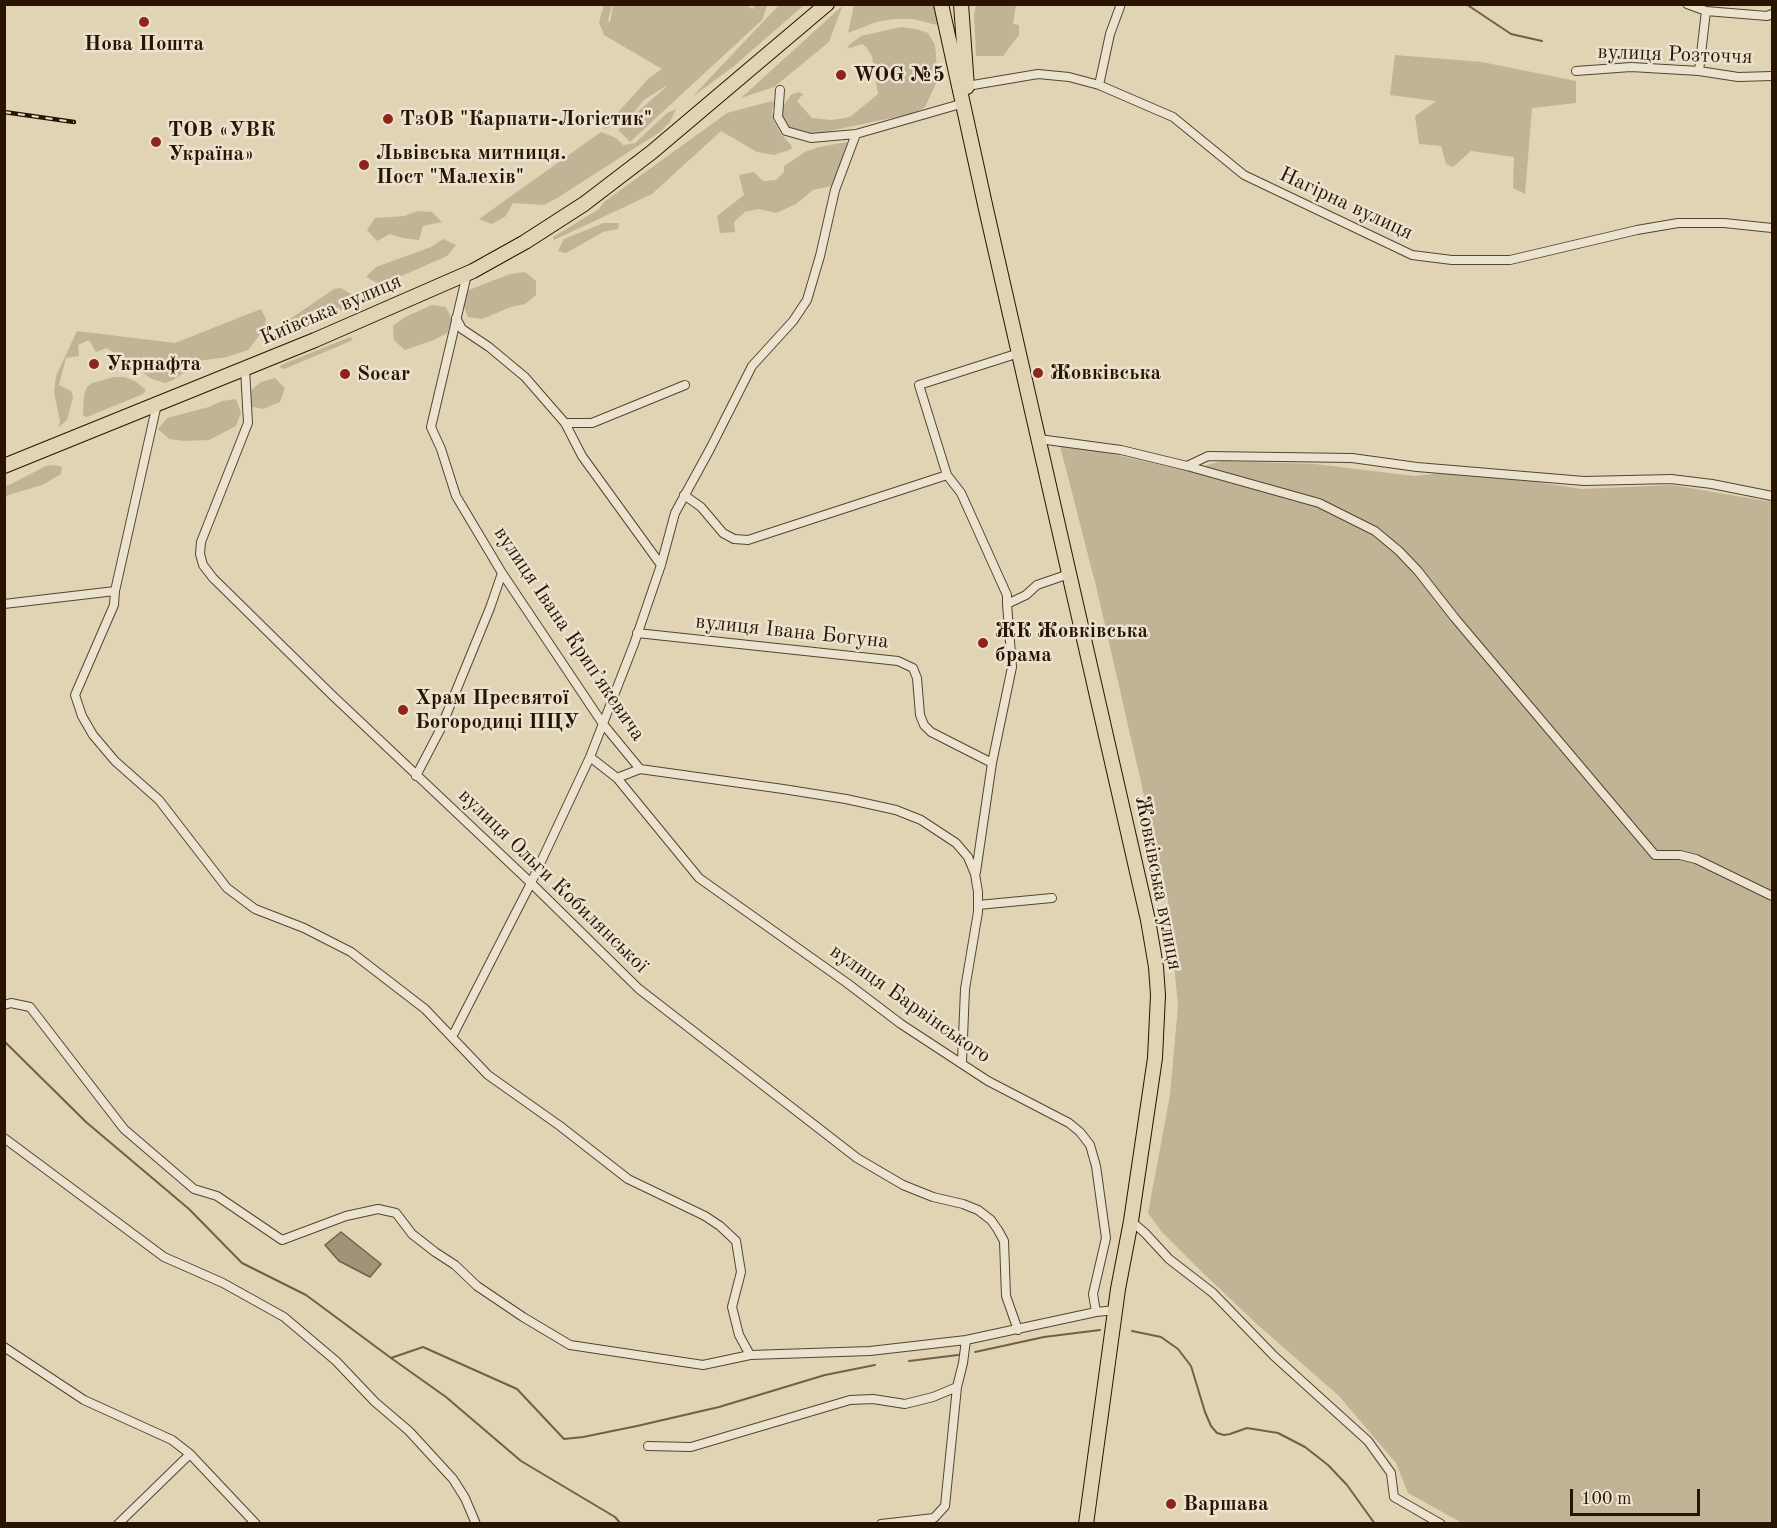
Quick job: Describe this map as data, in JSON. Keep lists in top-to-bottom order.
{
  "streets": {
    "highway": ["Київська вулиця", "Жовківська вулиця"],
    "street": [
      "вулиця Розточчя",
      "Нагірна вулиця",
      "вулиця Івана Богуна",
      "вулиця Івана Крипʼякевича",
      "вулиця Ольги Кобилянської",
      "вулиця Барвінського"
    ]
  },
  "crossings": [
    ["Київська вулиця", "вулиця Івана Крипʼякевича"],
    ["Київська вулиця", "вулиця Ольги Кобилянської"],
    ["вулиця Івана Богуна", "вулиця Івана Крипʼякевича"],
    ["вулиця Івана Крипʼякевича", "вулиця Барвінського"]
  ],
  "places": [
    "Нова Пошта",
    "WOG №5",
    "ТзОВ \"Карпати-Логістик\"",
    "ТОВ «УВК Україна»",
    "Львівська митниця. Пост \"Малехів\"",
    "Укрнафта",
    "Жовківська",
    "Socar",
    "ЖК Жовківська брама",
    "Храм Пресвятої Богородиці ПЦУ",
    "Варшава"
  ],
  "scale_bar": "100 m"
}
